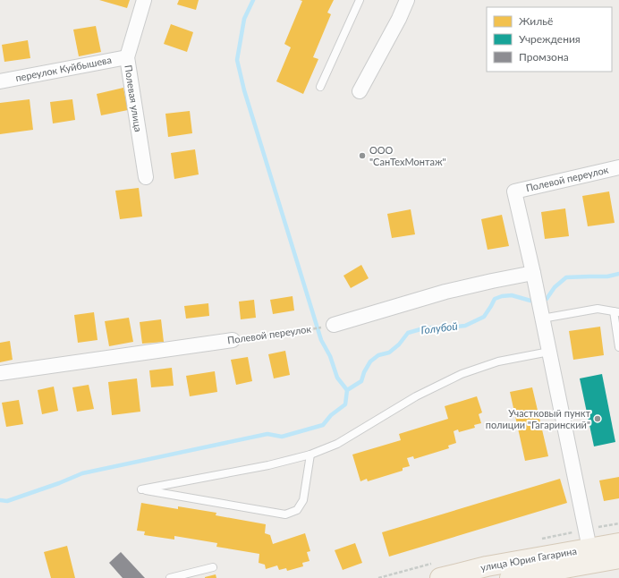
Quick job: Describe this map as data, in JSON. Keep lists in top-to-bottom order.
{
  "streets": {
    "main road": ["улица Юрия Гагарина"],
    "street": ["переулок Куйбышева", "Полевая улица", "Полевой переулок"]
  },
  "crossings": [
    ["переулок Куйбышева", "Полевая улица"]
  ],
  "water": ["Голубой"],
  "places": ["ООО \"СанТехМонтаж\"", "Участковый пункт полиции \"Гагаринский\""],
  "legend": ["Жильё", "Учреждения", "Промзона"]
}
